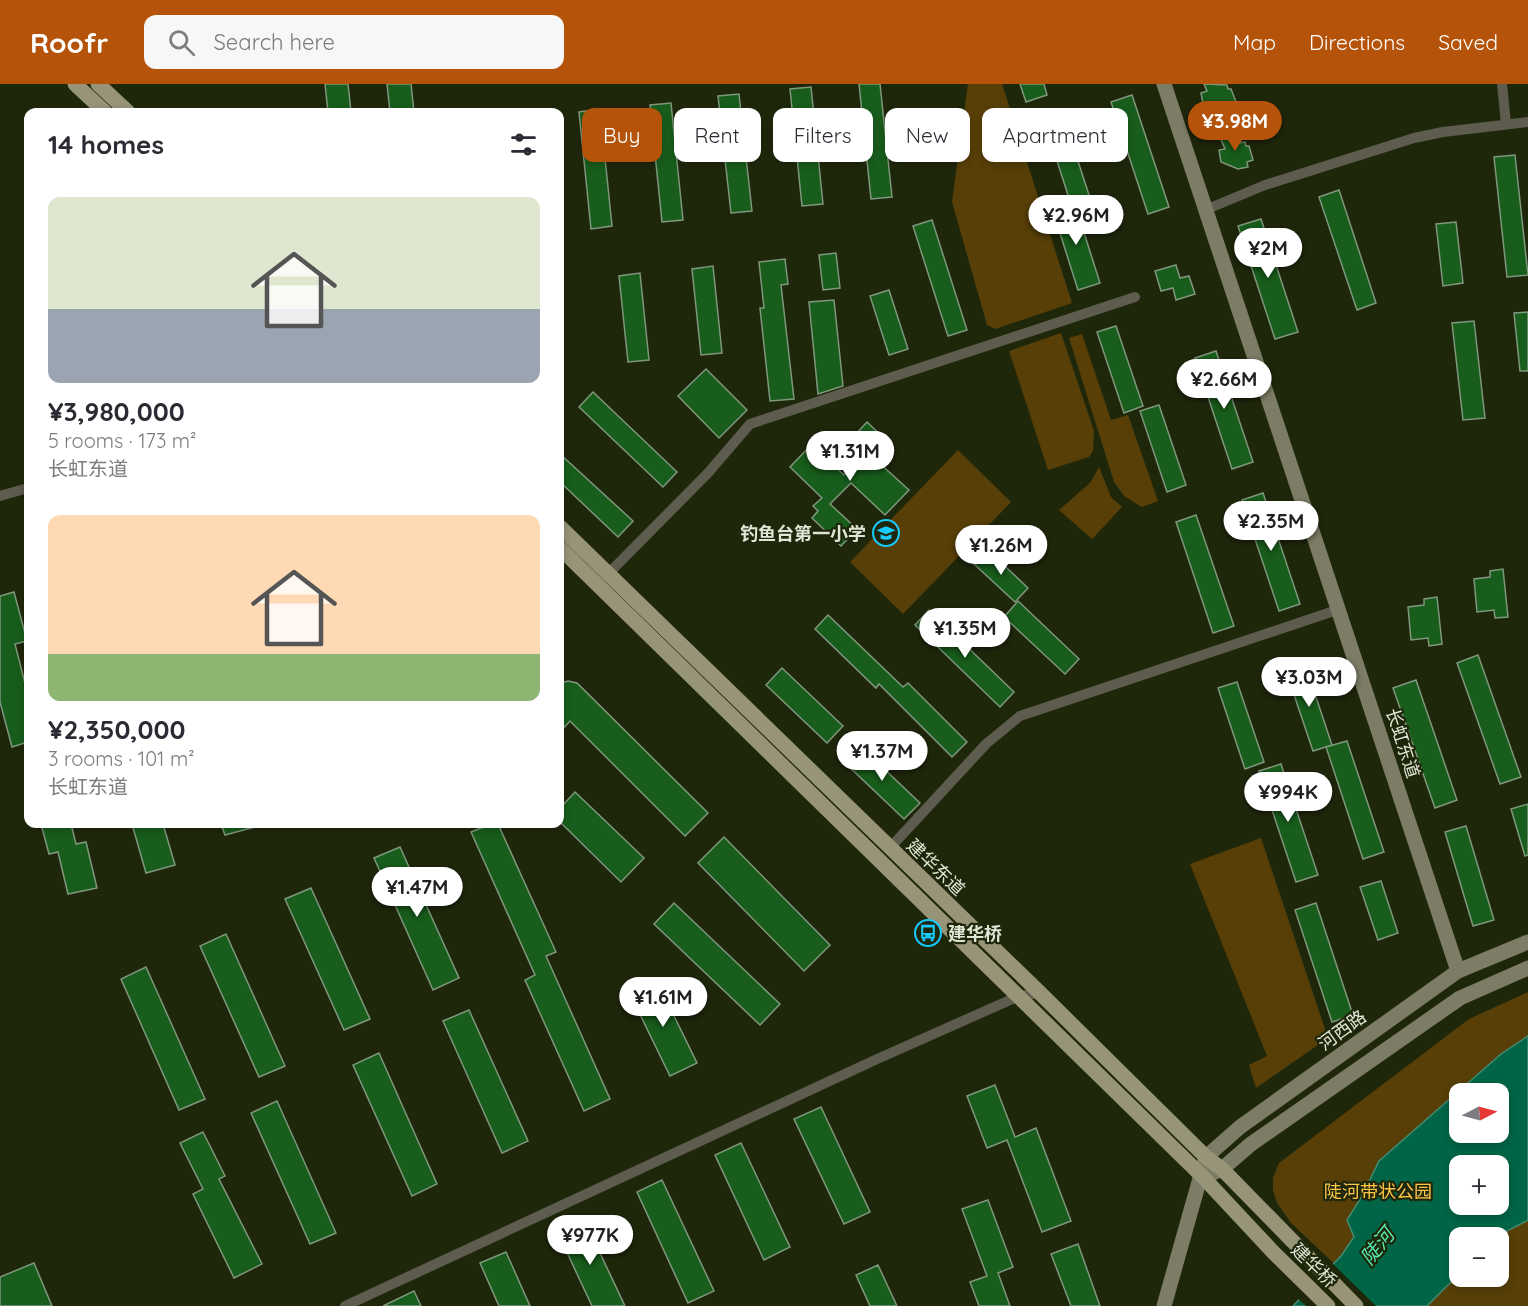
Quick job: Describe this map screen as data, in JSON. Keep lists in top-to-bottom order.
{
  "streets": {
    "main road": ["建华东道", "建华桥"],
    "street": ["长虹东道", "河西路"]
  },
  "crossings": [
    ["长虹东道", "河西路"],
    ["建华东道", "河西路"],
    ["建华东道", "建华桥"]
  ],
  "water": ["陡河"],
  "parks": ["陡河带状公园"],
  "places": {
    "school or university": ["钓鱼台第一小学"],
    "bus stop": ["建华桥"]
  },
  "north": "right",
  "page": {
    "header": "Roofr",
    "search": "Search here",
    "nav": ["Map", "Directions", "Saved"],
    "price": [
      "¥3.98M",
      "¥2.96M",
      "¥2M",
      "¥2.66M",
      "¥1.31M",
      "¥2.35M",
      "¥1.26M",
      "¥1.35M",
      "¥3.03M",
      "¥1.37M",
      "¥994K",
      "¥1.47M",
      "¥1.61M",
      "¥977K"
    ],
    "chip": [
      "Buy",
      "Rent",
      "Filters",
      "New",
      "Apartment"
    ],
    "heading": "14 homes",
    "list": [
      {
        "name": "¥3,980,000",
        "note": "5 rooms · 173 m² · 长虹东道"
      },
      {
        "name": "¥2,350,000",
        "note": "3 rooms · 101 m² · 长虹东道"
      }
    ],
    "map_buttons": ["+", "−"]
  }
}
